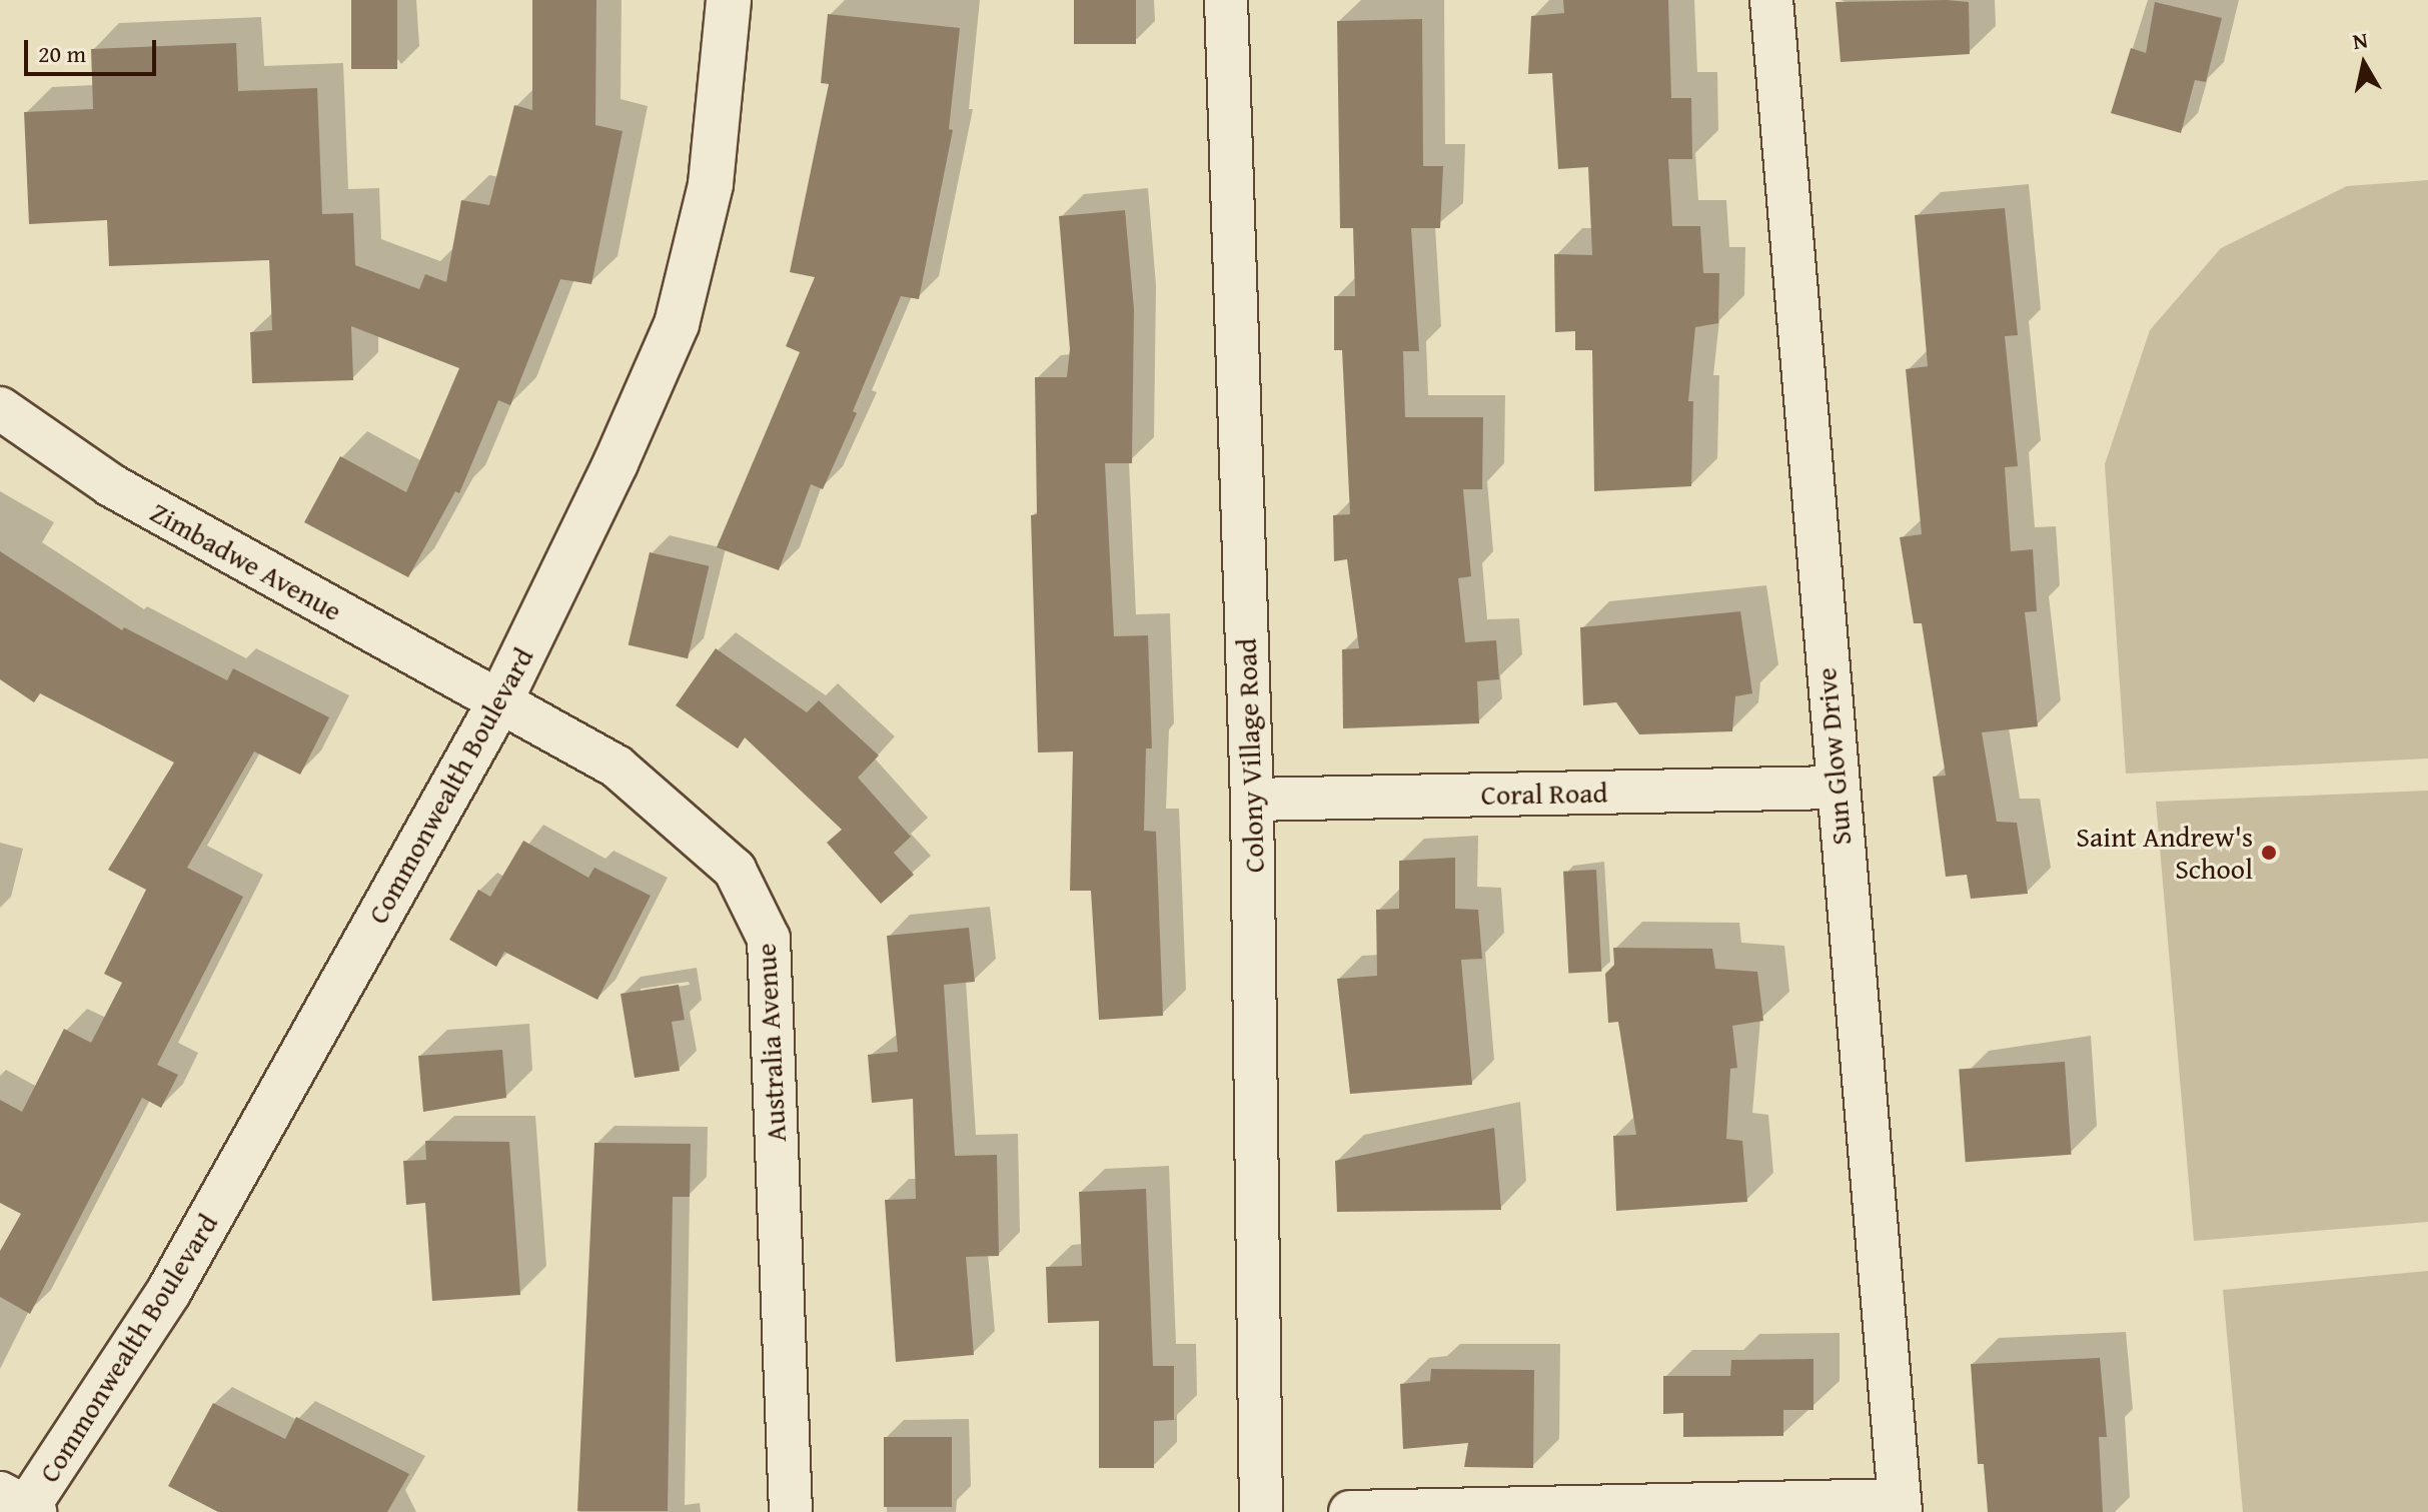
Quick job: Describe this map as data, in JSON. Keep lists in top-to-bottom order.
{
  "streets": {
    "street": [
      "Zimbadwe Avenue",
      "Colony Village Road",
      "Sun Glow Drive",
      "Commonwealth Boulevard",
      "Coral Road",
      "Australia Avenue"
    ]
  },
  "crossings": [
    ["Zimbadwe Avenue", "Commonwealth Boulevard"],
    ["Zimbadwe Avenue", "Australia Avenue"],
    ["Colony Village Road", "Coral Road"],
    ["Sun Glow Drive", "Coral Road"],
    ["Commonwealth Boulevard", "Australia Avenue"]
  ],
  "places": ["Saint Andrew's School"],
  "scale_bar": "20 m",
  "north": "top"
}
